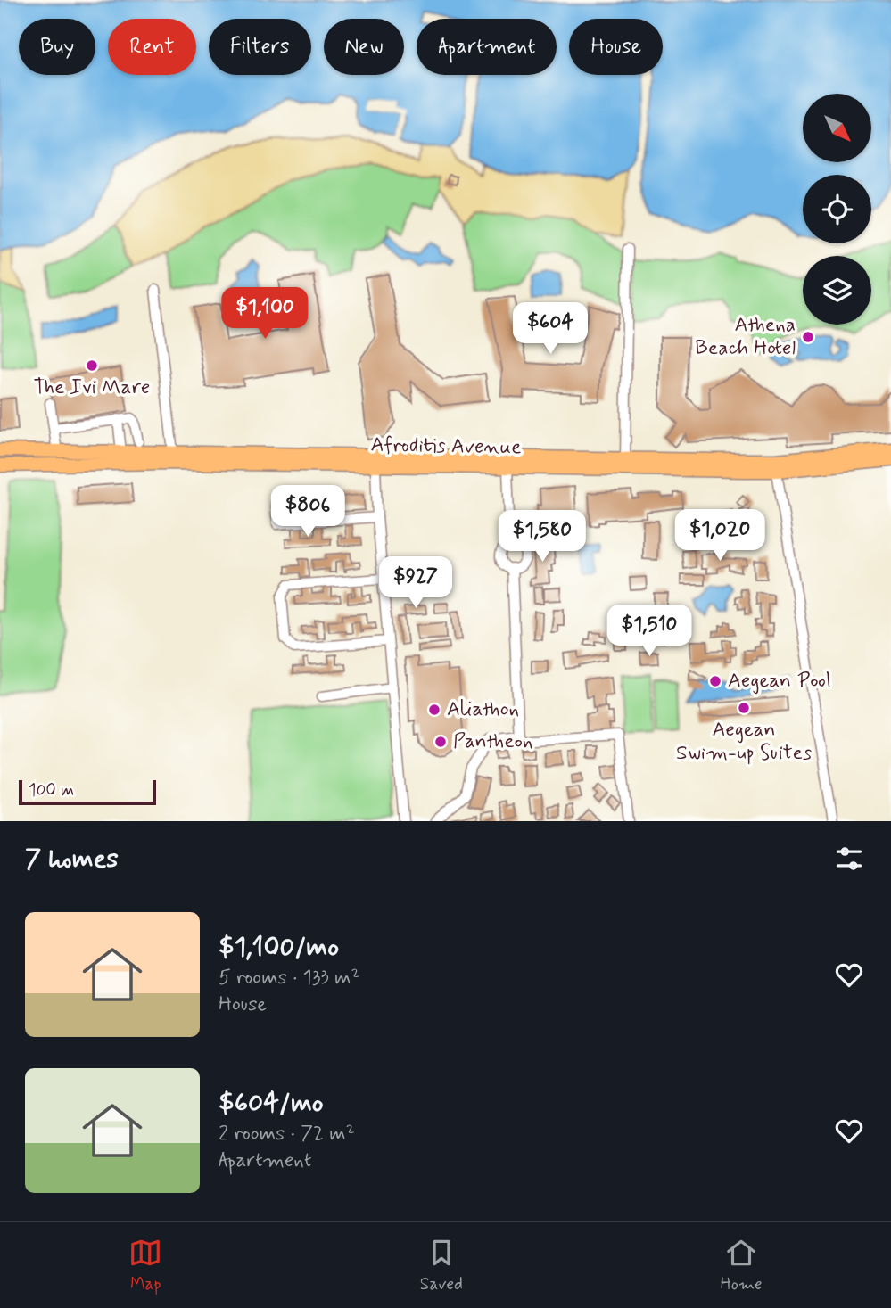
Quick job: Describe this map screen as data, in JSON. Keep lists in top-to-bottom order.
{
  "streets": {
    "main road": ["Afroditis Avenue"]
  },
  "places": [
    "Athena Beach Hotel",
    "The Ivi Mare",
    "Aegean Pool",
    "Aegean Swim-up Suites",
    "Aliathon",
    "Pantheon"
  ],
  "scale_bar": "100 m",
  "north": "bottom right",
  "page": {
    "chip": [
      "Buy",
      "Rent",
      "Filters",
      "New",
      "Apartment",
      "House"
    ],
    "price": [
      "$1,100",
      "$604",
      "$806",
      "$1,020",
      "$1,580",
      "$927",
      "$1,510"
    ],
    "scale": "100 m",
    "heading": "7 homes",
    "list": [
      {
        "name": "$1,100/mo",
        "note": "5 rooms · 133 m² · House"
      },
      {
        "name": "$604/mo",
        "note": "2 rooms · 72 m² · Apartment"
      }
    ],
    "tabs": ["Map", "Saved", "Home"]
  }
}
